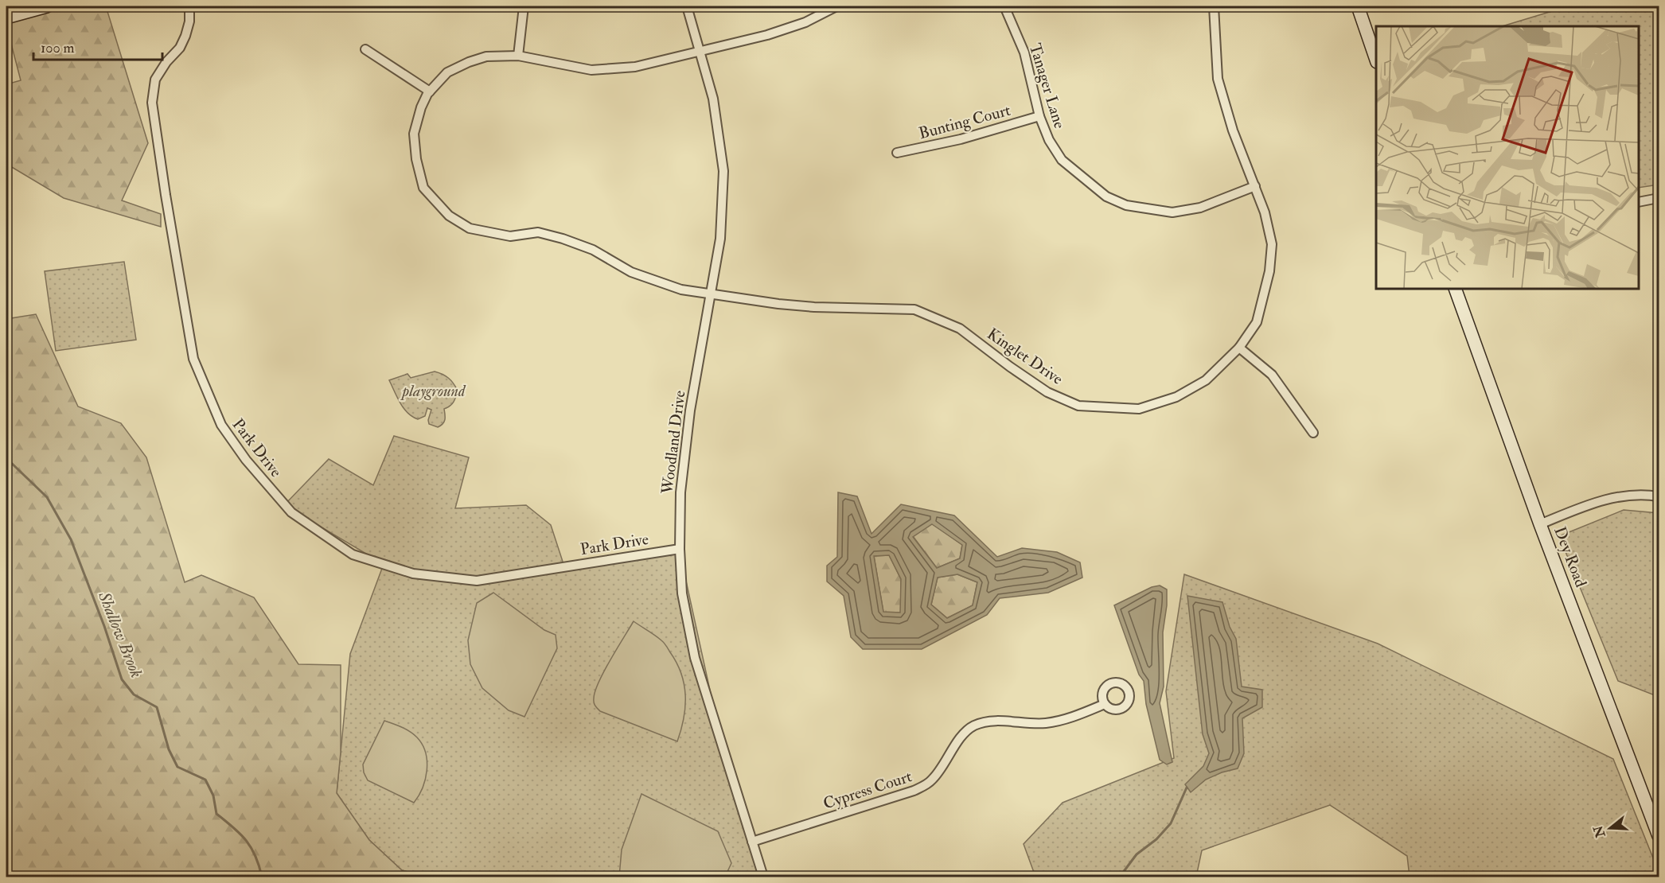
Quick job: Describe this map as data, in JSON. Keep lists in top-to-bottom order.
{
  "streets": {
    "main road": ["Dey Road"],
    "street": [
      "Tanager Lane",
      "Bunting Court",
      "Kinglet Drive",
      "Woodland Drive",
      "Park Drive",
      "Cypress Court"
    ]
  },
  "crossings": [
    ["Tanager Lane", "Bunting Court"],
    ["Tanager Lane", "Kinglet Drive"],
    ["Kinglet Drive", "Woodland Drive"],
    ["Woodland Drive", "Park Drive"],
    ["Woodland Drive", "Cypress Court"]
  ],
  "water": ["Shallow Brook"],
  "parks": ["playground"],
  "scale_bar": "100 m",
  "north": "left"
}
